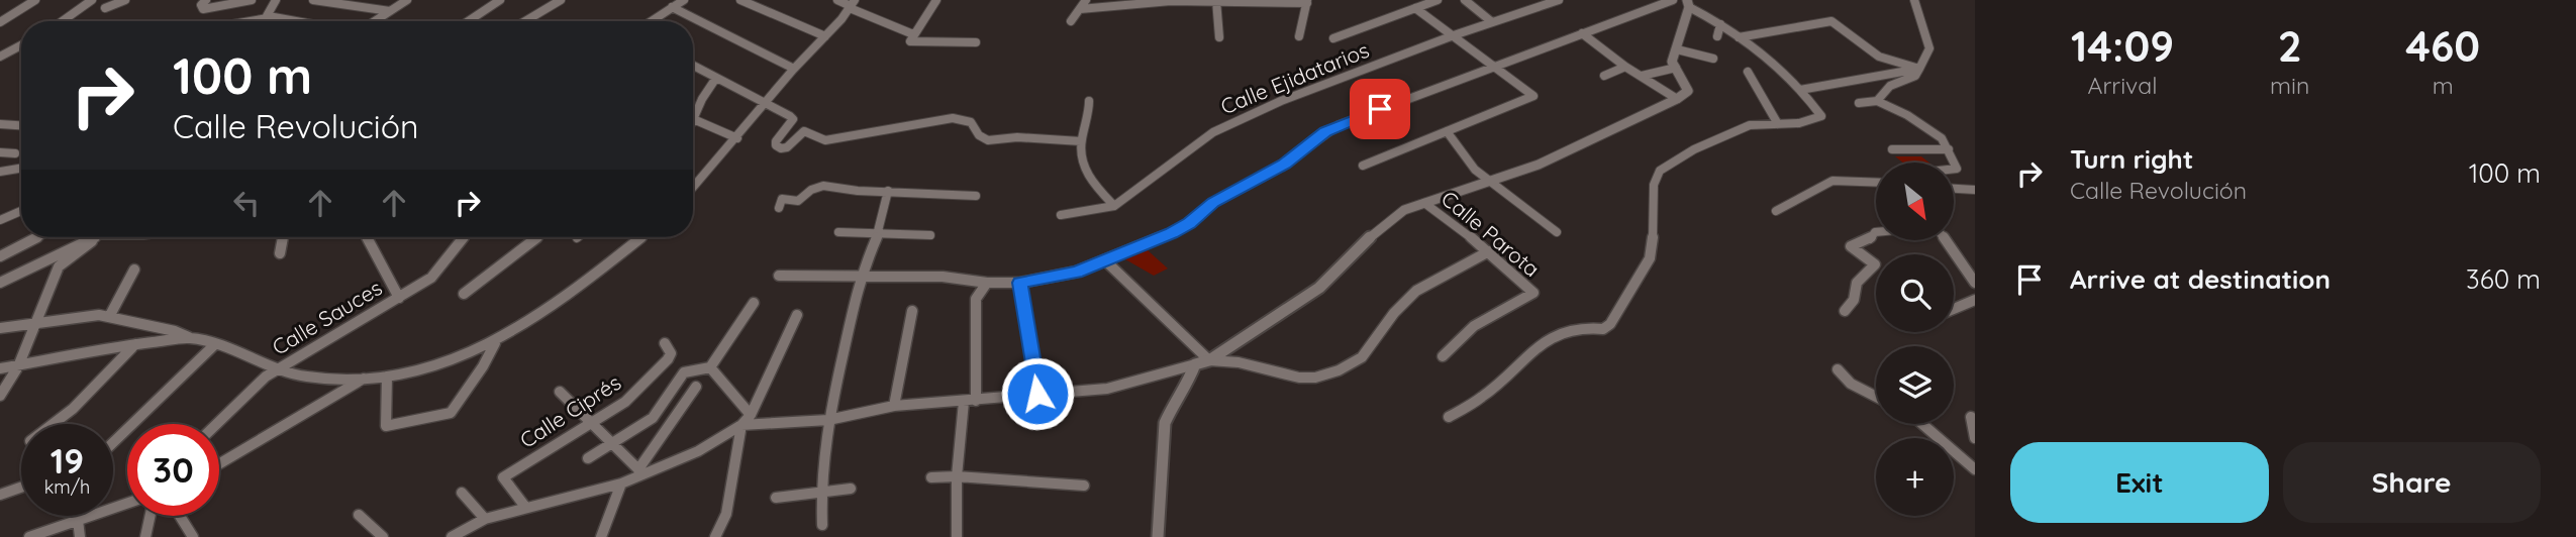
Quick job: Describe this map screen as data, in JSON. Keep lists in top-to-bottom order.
{
  "streets": {
    "street": [
      "Calle Ejidatarios",
      "Calle Parota",
      "Calle Sauces",
      "Calle Ciprés"
    ]
  },
  "north": "bottom right",
  "page": {
    "eta": [
      "14:09",
      "Arrival",
      "2",
      "min",
      "460",
      "m"
    ],
    "turn": ["100 m", "Calle Revolución"],
    "list": [
      {
        "name": "Turn right",
        "note": "Calle Revolución",
        "value": "100 m"
      },
      {
        "name": "Arrive at destination",
        "value": "360 m"
      }
    ],
    "map_buttons": "+",
    "speed": "19 km/h",
    "limit": "30",
    "buttons": ["Exit", "Share"]
  }
}
